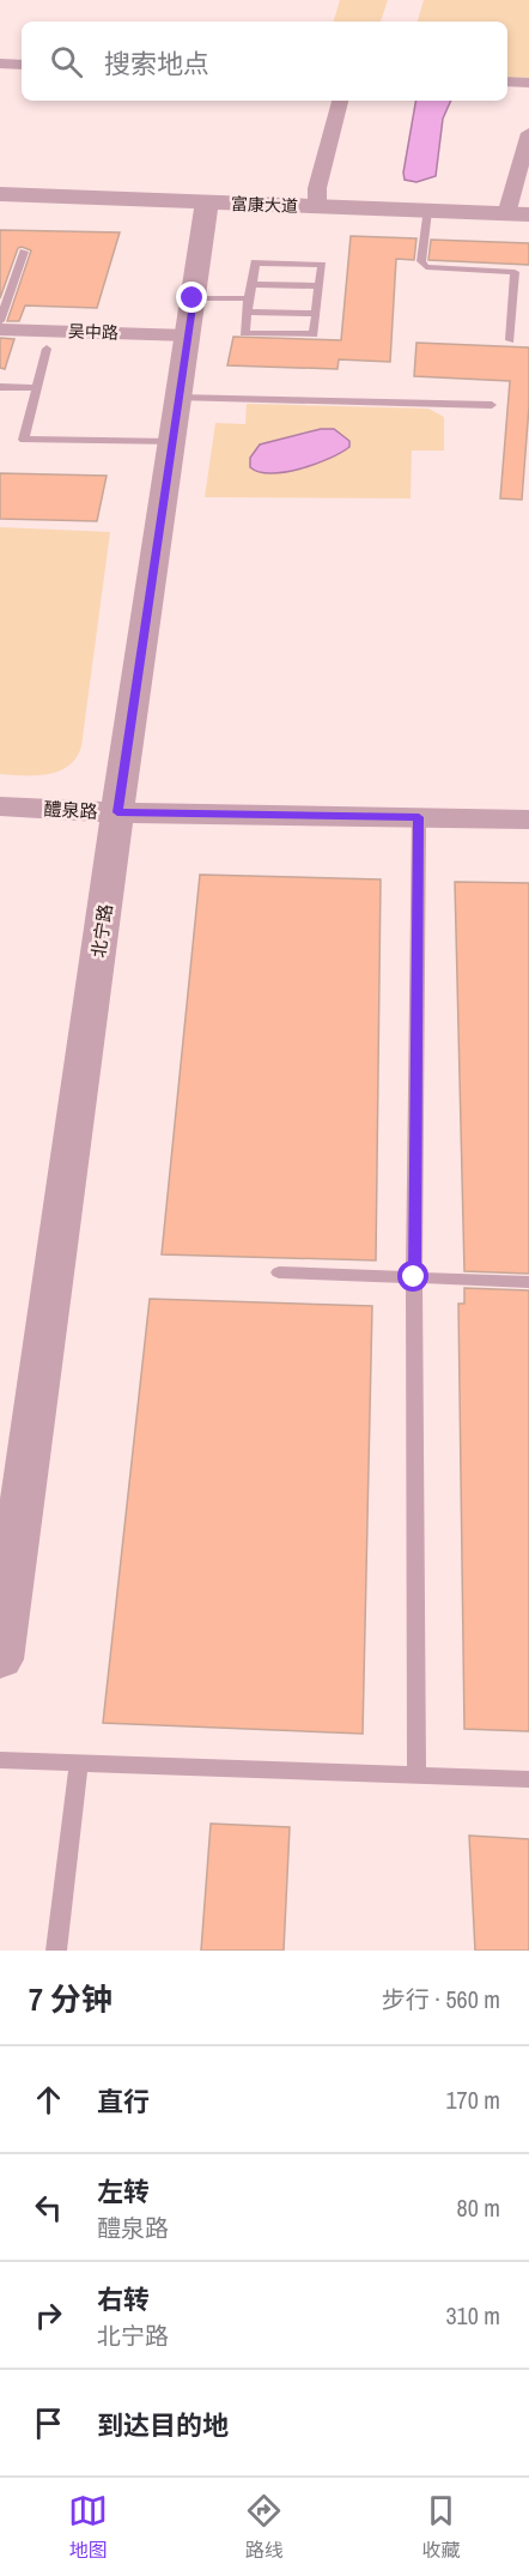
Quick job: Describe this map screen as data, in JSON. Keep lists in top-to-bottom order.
{
  "streets": {
    "street": [
      "富康大道",
      "吴中路",
      "醴泉路",
      "北宁路"
    ]
  },
  "crossings": [
    ["富康大道", "北宁路"],
    ["吴中路", "北宁路"],
    ["醴泉路", "北宁路"]
  ],
  "page": {
    "search": "搜索地点",
    "heading": ["7 分钟", "步行 · 560 m"],
    "list": [
      ["直行", "170 m"],
      ["左转", "醴泉路", "80 m"],
      ["右转", "北宁路", "310 m"],
      "到达目的地"
    ],
    "nav": ["地图", "路线", "收藏"]
  }
}
